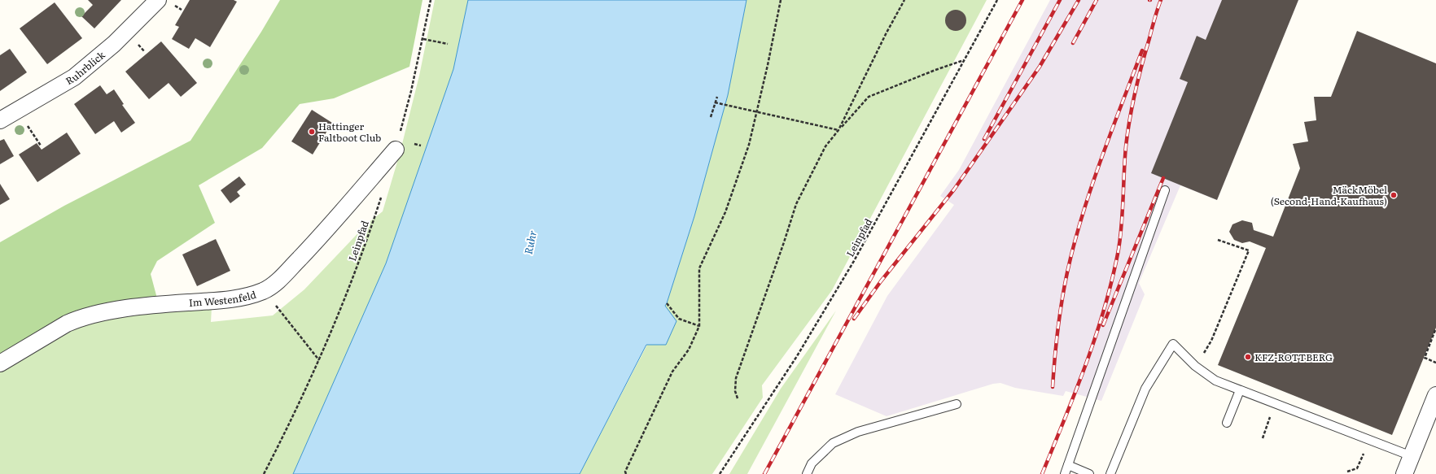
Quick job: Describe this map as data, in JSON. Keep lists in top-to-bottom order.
{
  "streets": {
    "street": ["Ruhrblick", "Im Westenfeld"],
    "path": ["Leinpfad"]
  },
  "water": ["Ruhr"],
  "places": ["Hattinger Faltboot Club", "MäckMöbel (Second-Hand-Kaufhaus)", "KFZ-ROTTBERG"]
}
